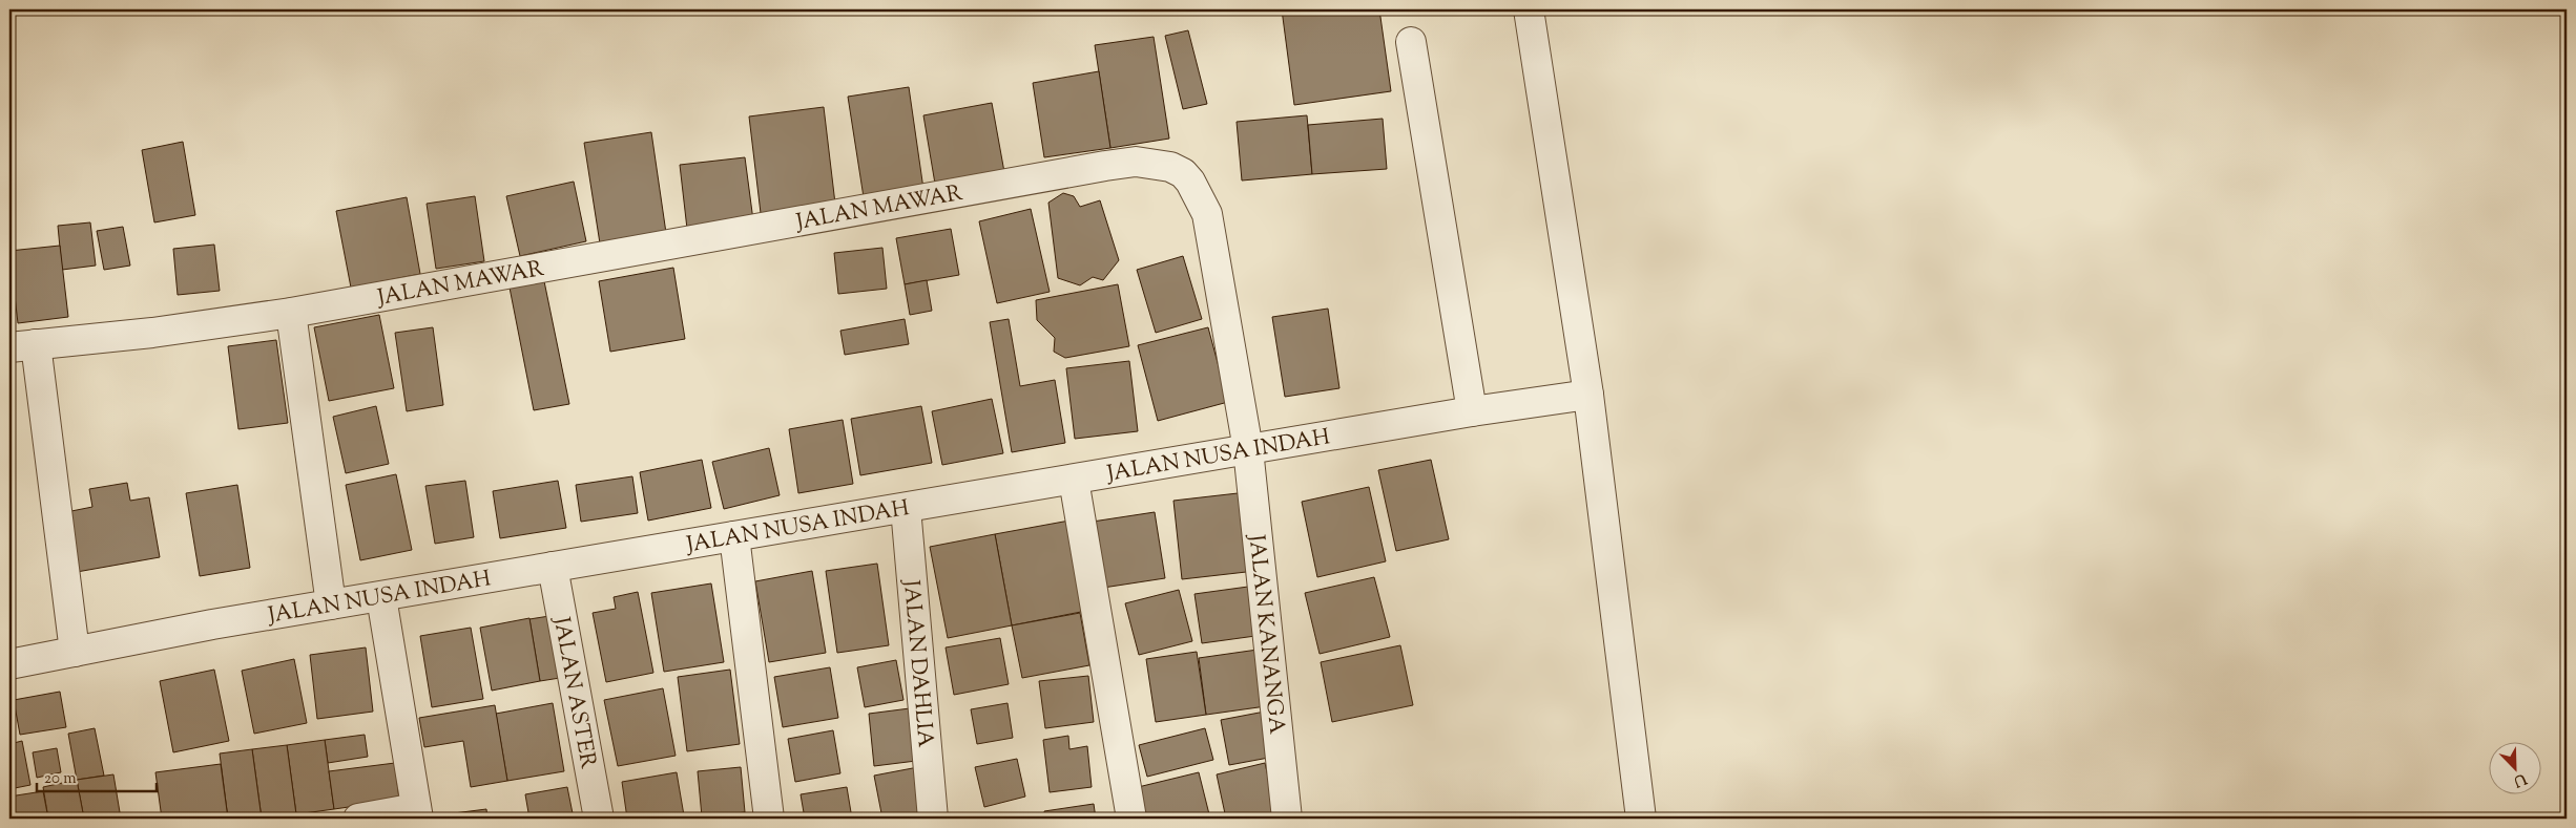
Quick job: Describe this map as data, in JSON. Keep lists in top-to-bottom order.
{
  "streets": {
    "street": [
      "JALAN MAWAR",
      "JALAN NUSA INDAH",
      "JALAN KANANGA",
      "JALAN DAHLIA",
      "JALAN ASTER"
    ]
  },
  "crossings": [
    ["JALAN MAWAR", "JALAN NUSA INDAH"],
    ["JALAN MAWAR", "JALAN KANANGA"],
    ["JALAN NUSA INDAH", "JALAN KANANGA"],
    ["JALAN NUSA INDAH", "JALAN DAHLIA"],
    ["JALAN NUSA INDAH", "JALAN ASTER"]
  ],
  "scale_bar": "20 m",
  "north": "bottom right"
}
